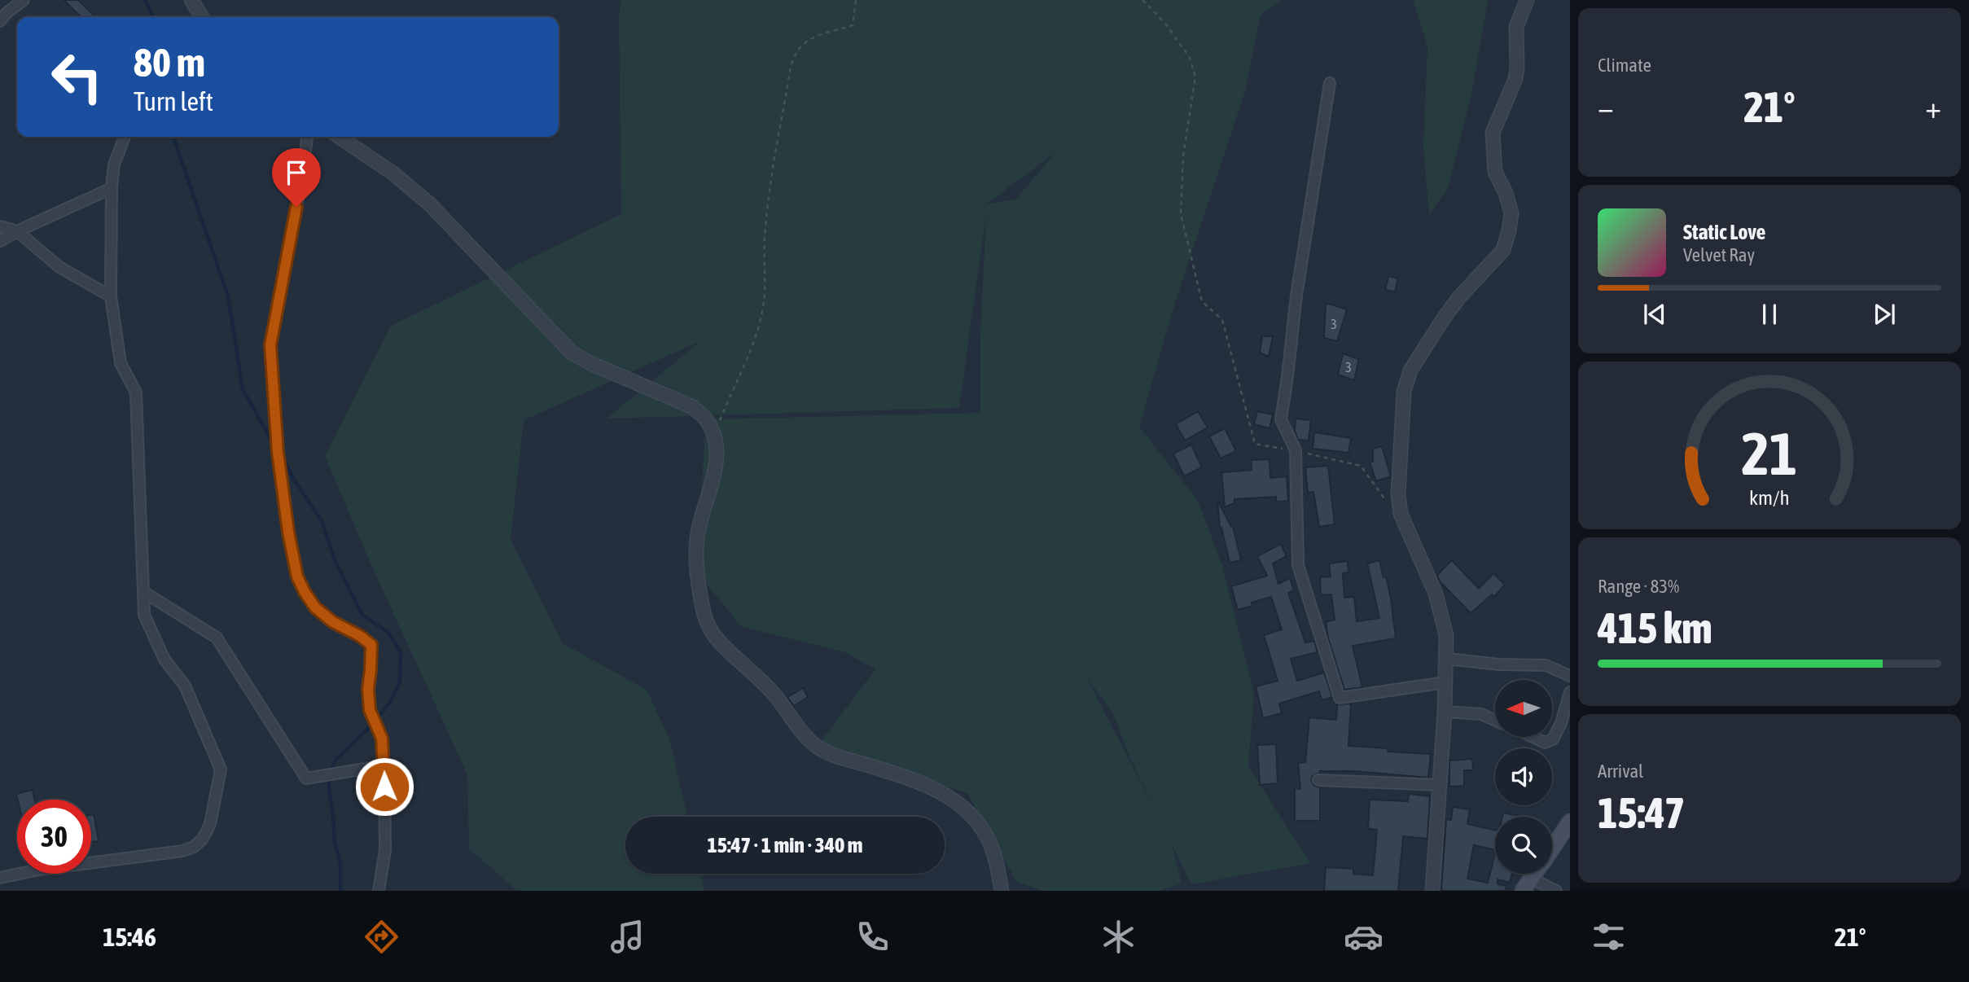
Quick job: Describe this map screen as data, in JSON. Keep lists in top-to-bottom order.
{
  "house_numbers": ["3", "3"],
  "north": "left",
  "page": {
    "tile": [
      "Climate",
      ["Range · 83%", "415 km"],
      ["Arrival", "15:47"]
    ],
    "turn": ["80 m", "Turn left"],
    "heat": ["−", "21°", "+"],
    "song": ["Static Love", "Velvet Ray"],
    "limit": "30",
    "trip": "15:47 · 1 min · 340 m",
    "tabs": ["15:46", "21°"],
    "gauge": ["21", "km/h"]
  }
}
